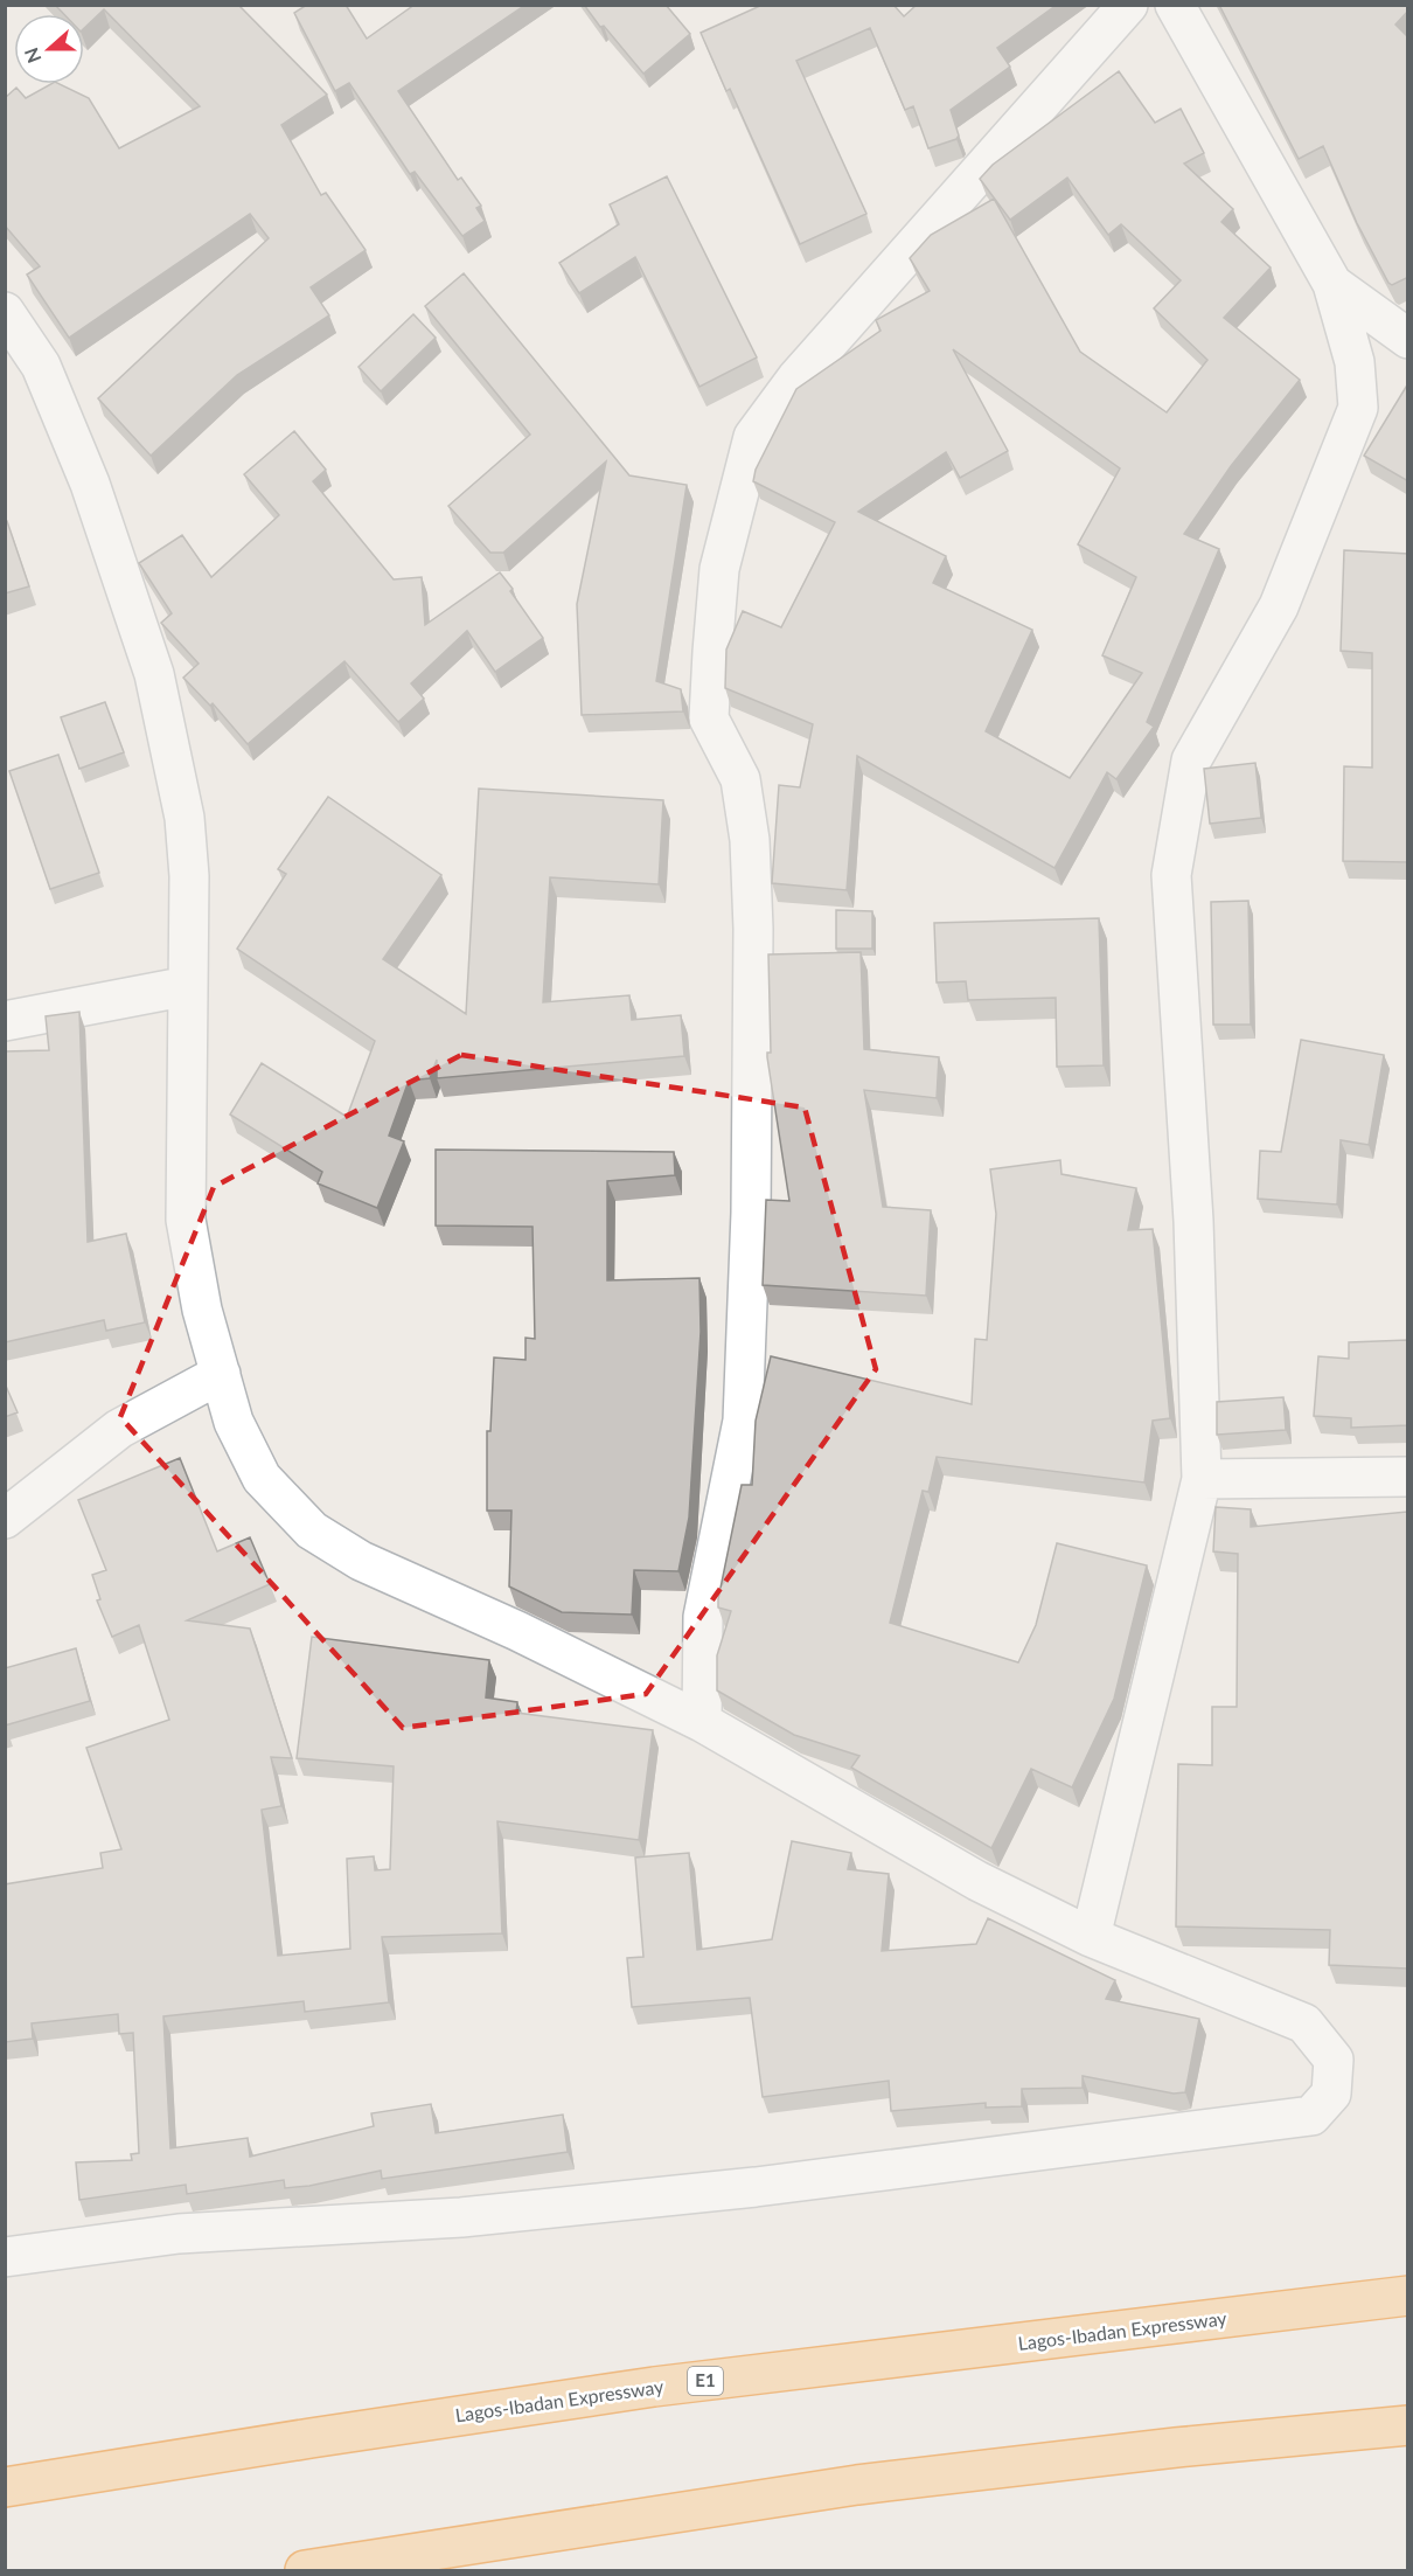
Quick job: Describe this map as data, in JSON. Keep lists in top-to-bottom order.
{
  "streets": {
    "highway": ["Lagos-Ibadan Expressway", "E1"]
  },
  "north": "left"
}
